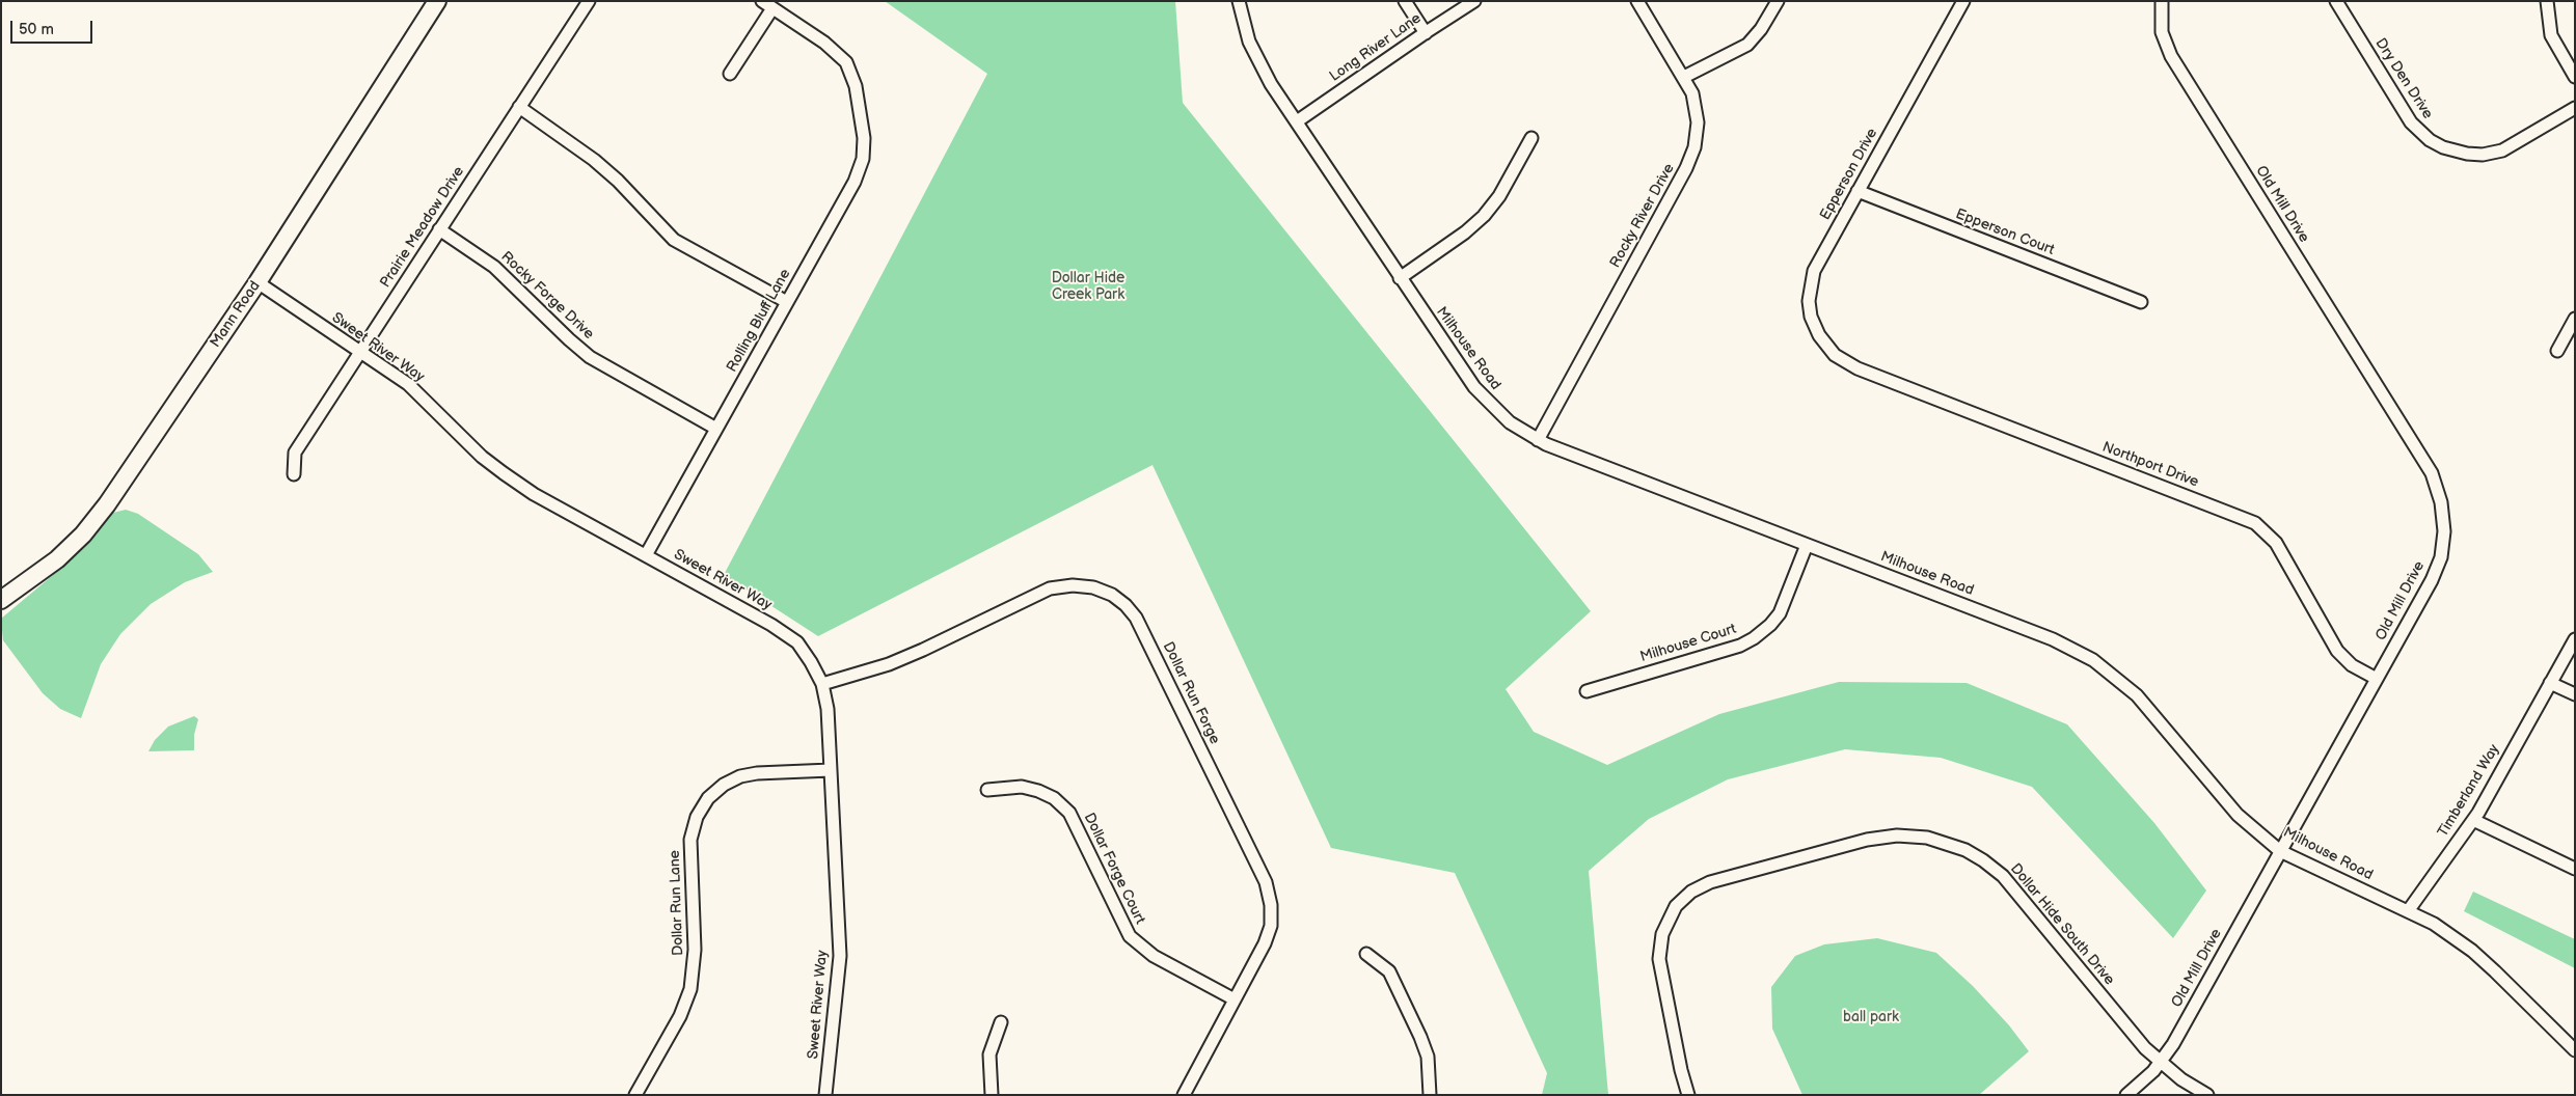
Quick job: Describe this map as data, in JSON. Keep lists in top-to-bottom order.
{
  "streets": {
    "main road": ["Mann Road"],
    "street": [
      "Long River Lane",
      "Dry Den Drive",
      "Epperson Drive",
      "Old Mill Drive",
      "Rocky River Drive",
      "Prairie Meadow Drive",
      "Epperson Court",
      "Rocky Forge Drive",
      "Rolling Bluff Lane",
      "Sweet River Way",
      "Milhouse Road",
      "Northport Drive",
      "Milhouse Court",
      "Dollar Run Forge",
      "Timberland Way",
      "Dollar Forge Court",
      "Dollar Run Lane",
      "Dollar Hide South Drive"
    ]
  },
  "crossings": [
    ["Long River Lane", "Milhouse Road"],
    ["Epperson Drive", "Epperson Court"],
    ["Epperson Drive", "Northport Drive"],
    ["Old Mill Drive", "Milhouse Road"],
    ["Old Mill Drive", "Northport Drive"],
    ["Old Mill Drive", "Dollar Hide South Drive"],
    ["Rocky River Drive", "Milhouse Road"],
    ["Prairie Meadow Drive", "Rocky Forge Drive"],
    ["Prairie Meadow Drive", "Sweet River Way"],
    ["Rocky Forge Drive", "Rolling Bluff Lane"],
    ["Mann Road", "Sweet River Way"],
    ["Rolling Bluff Lane", "Sweet River Way"],
    ["Sweet River Way", "Dollar Run Forge"],
    ["Sweet River Way", "Dollar Run Lane"],
    ["Milhouse Road", "Milhouse Court"],
    ["Milhouse Road", "Timberland Way"],
    ["Dollar Run Forge", "Dollar Forge Court"]
  ],
  "parks": ["Dollar Hide Creek Park", "ball park"],
  "scale_bar": "50 m"
}
